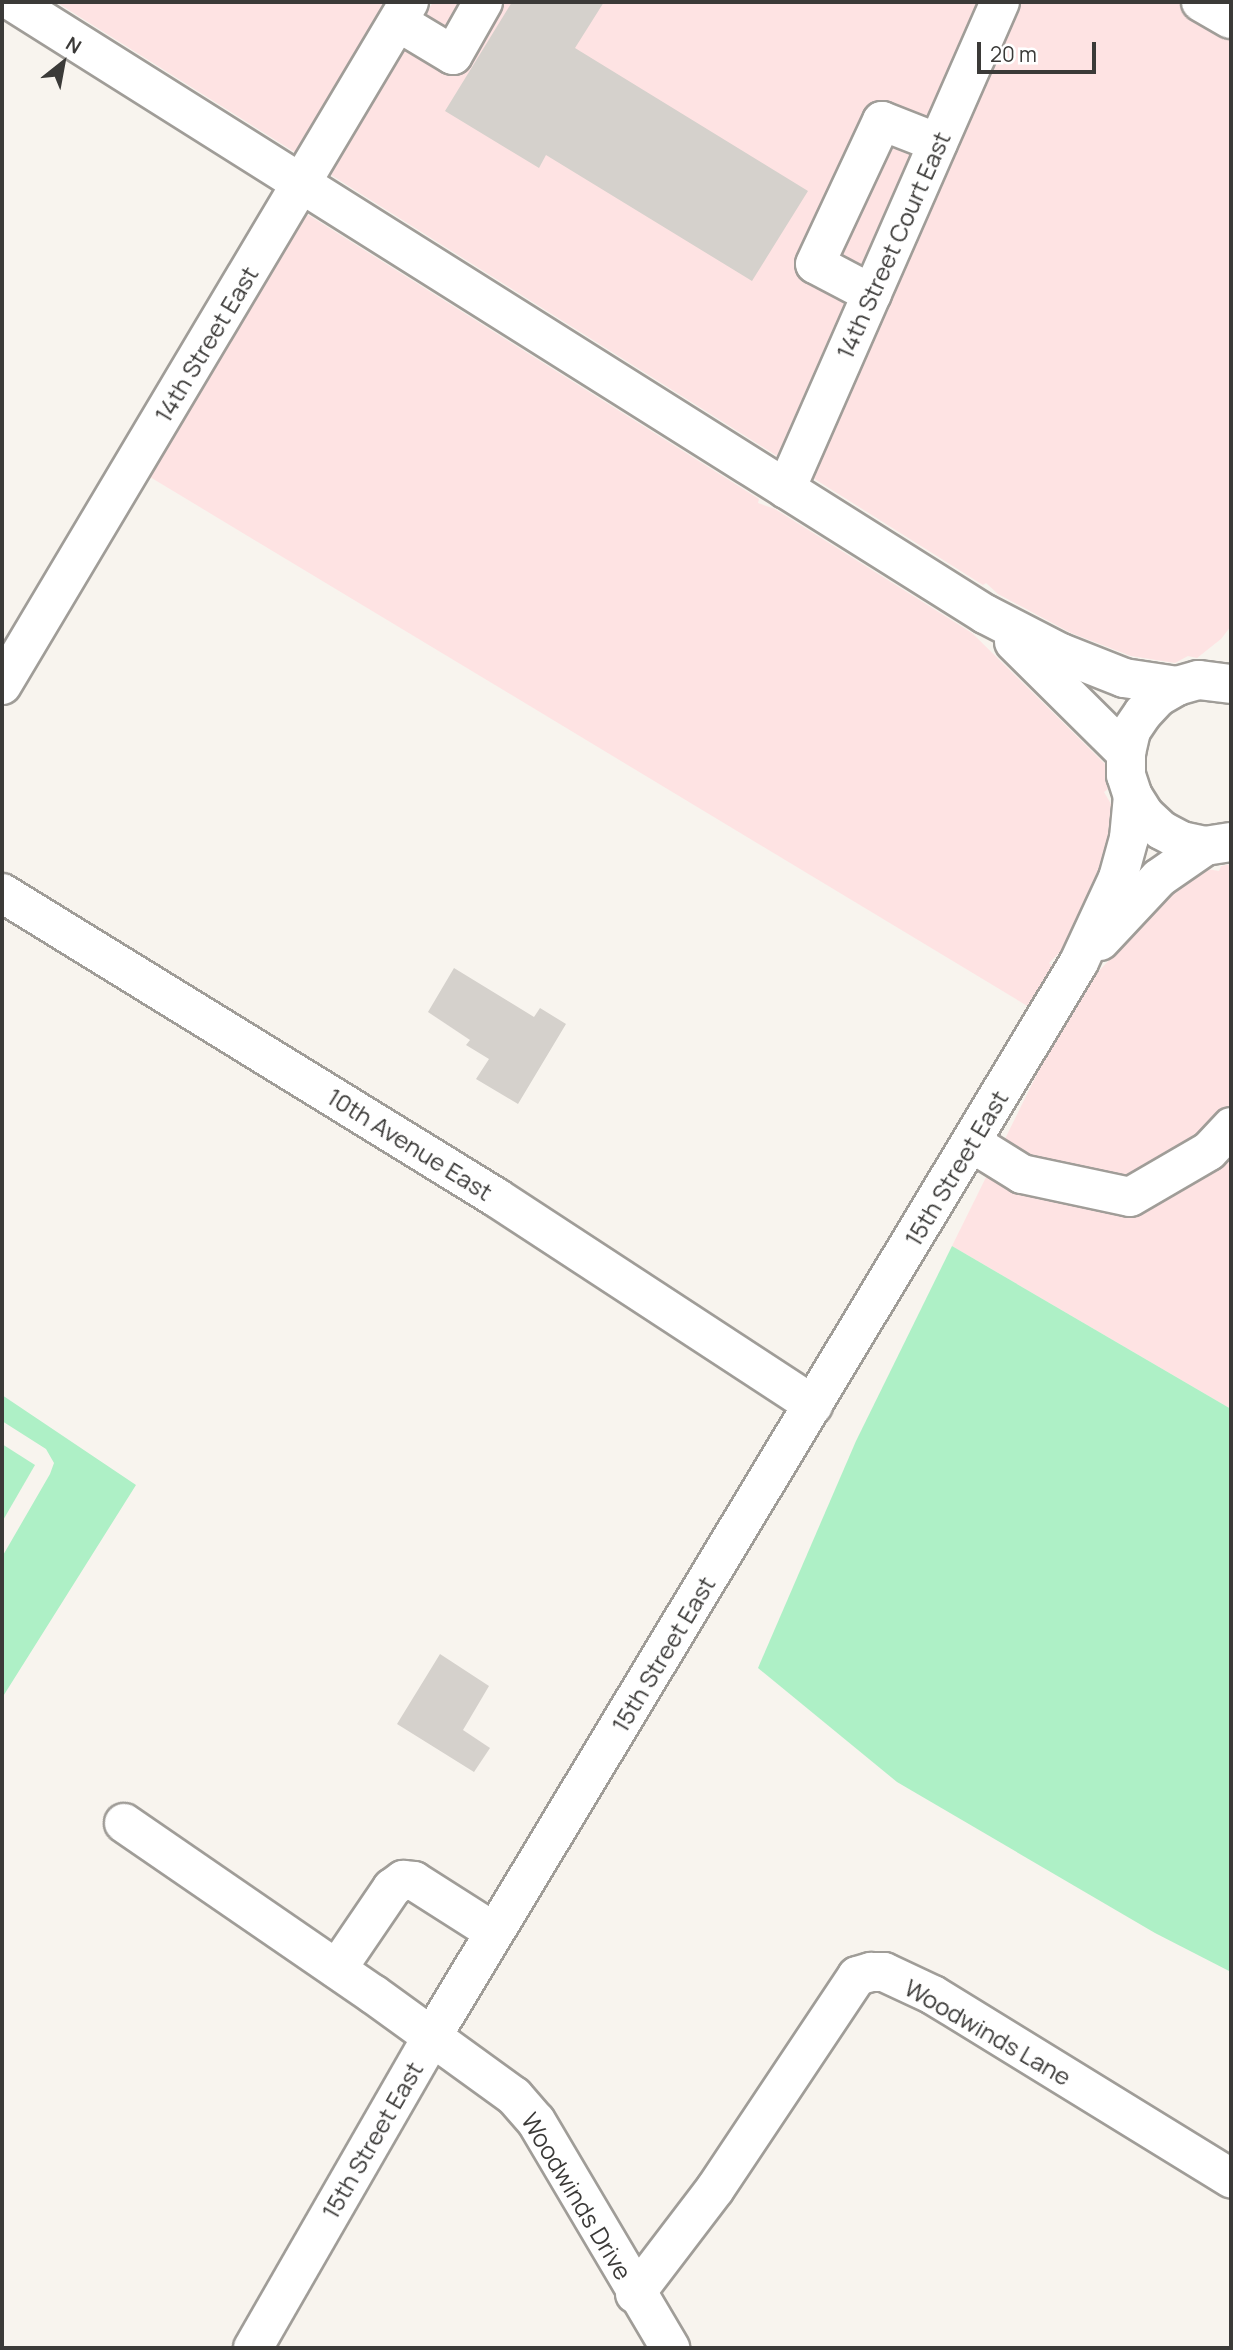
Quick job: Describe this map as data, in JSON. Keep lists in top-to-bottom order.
{
  "streets": {
    "street": [
      "14th Street Court East",
      "14th Street East",
      "10th Avenue East",
      "15th Street East",
      "Woodwinds Lane",
      "Woodwinds Drive"
    ]
  },
  "crossings": [
    ["10th Avenue East", "15th Street East"],
    ["15th Street East", "Woodwinds Drive"],
    ["Woodwinds Lane", "Woodwinds Drive"]
  ],
  "scale_bar": "20 m",
  "north": "top right"
}
